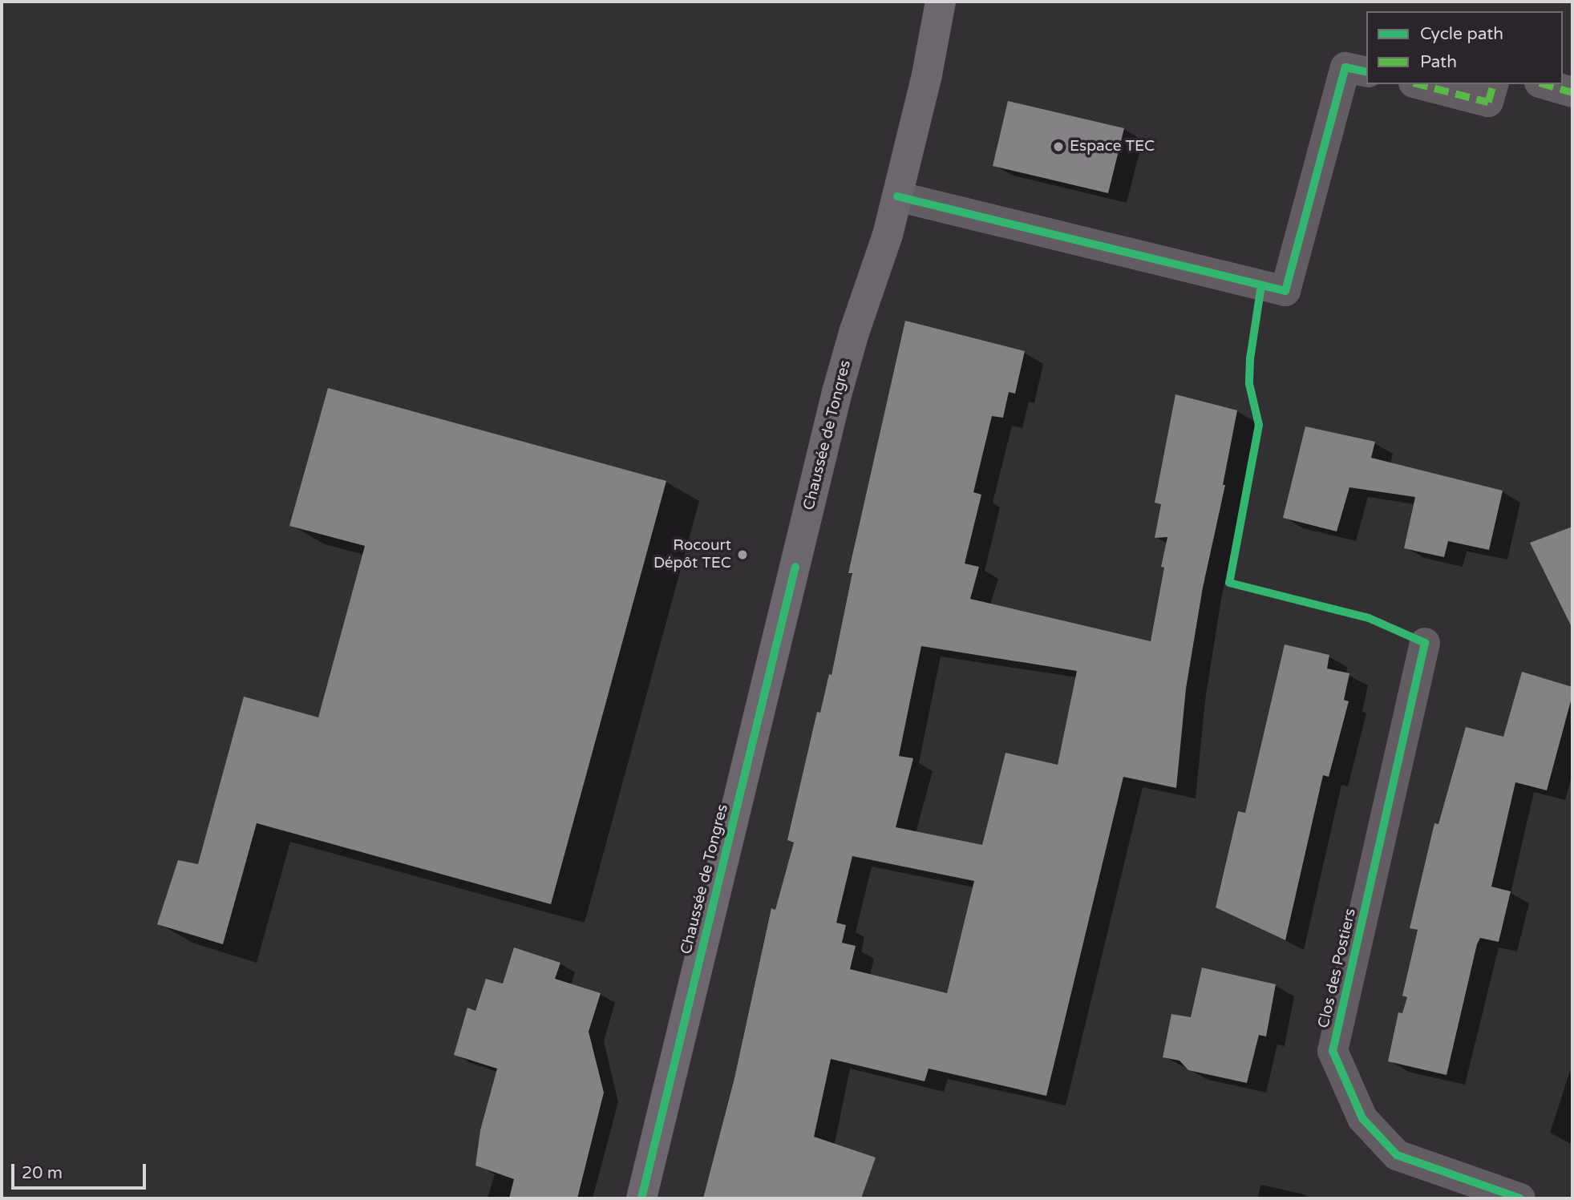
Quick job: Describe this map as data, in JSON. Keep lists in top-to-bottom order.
{
  "streets": {
    "main road": ["Chaussée de Tongres"],
    "street": ["Clos des Postiers"]
  },
  "places": ["Espace TEC", "Rocourt Dépôt TEC"],
  "legend": ["Cycle path", "Path"],
  "scale_bar": "20 m"
}
